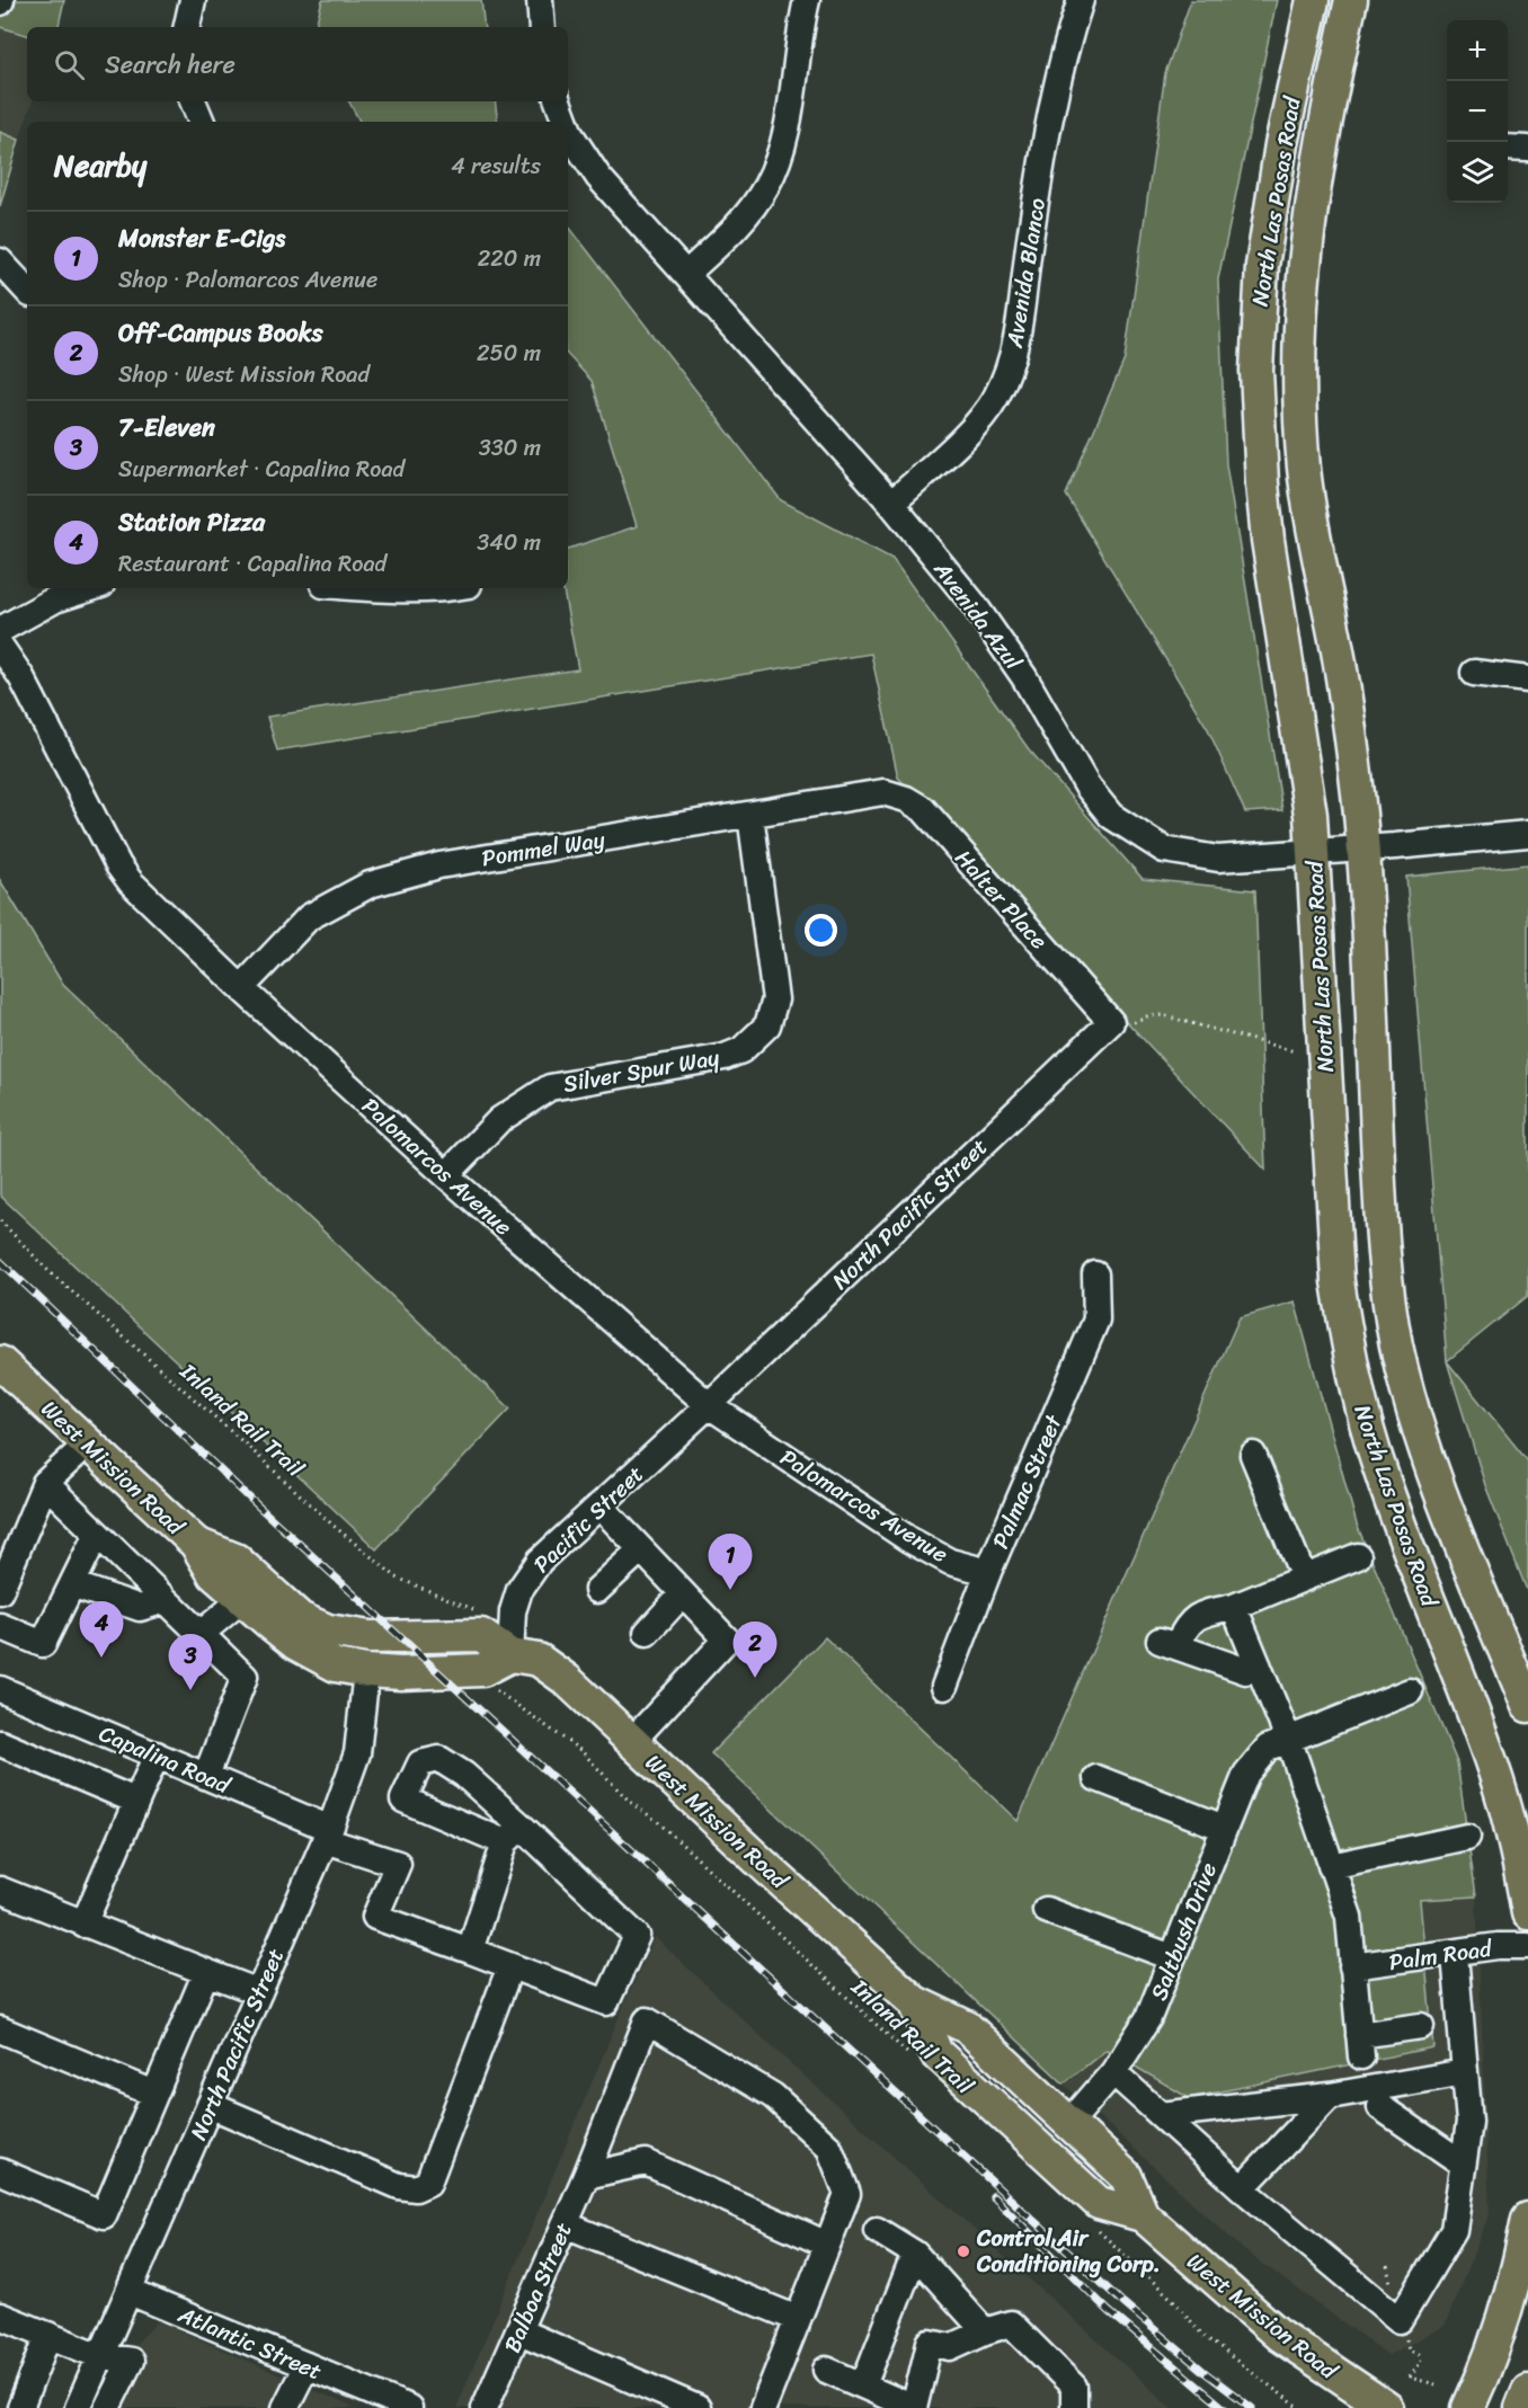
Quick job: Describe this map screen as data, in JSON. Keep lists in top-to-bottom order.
{
  "streets": {
    "main road": ["North Las Posas Road", "West Mission Road"],
    "street": [
      "Avenida Blanco",
      "Avenida Azul",
      "Pommel Way",
      "Halter Place",
      "Silver Spur Way",
      "Palomarcos Avenue",
      "North Pacific Street",
      "Palmac Street",
      "Pacific Street",
      "Capalina Road",
      "Saltbush Drive",
      "Palm Road",
      "Balboa Street",
      "Atlantic Street"
    ],
    "path": ["Inland Rail Trail"]
  },
  "crossings": [
    ["North Las Posas Road", "Avenida Azul"],
    ["Avenida Blanco", "Avenida Azul"],
    ["Pommel Way", "Halter Place"],
    ["Pommel Way", "Silver Spur Way"],
    ["Pommel Way", "Palomarcos Avenue"],
    ["Halter Place", "North Pacific Street"],
    ["Silver Spur Way", "Palomarcos Avenue"],
    ["Palomarcos Avenue", "North Pacific Street"],
    ["Palomarcos Avenue", "Palmac Street"],
    ["Palomarcos Avenue", "Pacific Street"],
    ["North Pacific Street", "West Mission Road"],
    ["North Pacific Street", "Pacific Street"],
    ["North Pacific Street", "Capalina Road"],
    ["North Pacific Street", "Atlantic Street"],
    ["West Mission Road", "Pacific Street"],
    ["West Mission Road", "Saltbush Drive"]
  ],
  "places": ["Control Air Conditioning Corp."],
  "page": {
    "map_buttons": ["+", "−"],
    "search": "Search here",
    "heading": ["Nearby", "4 results"],
    "list": [
      {
        "mark": "1",
        "name": "Monster E-Cigs",
        "note": "Shop · Palomarcos Avenue",
        "value": "220 m"
      },
      {
        "mark": "2",
        "name": "Off-Campus Books",
        "note": "Shop · West Mission Road",
        "value": "250 m"
      },
      {
        "mark": "3",
        "name": "7-Eleven",
        "note": "Supermarket · Capalina Road",
        "value": "330 m"
      },
      {
        "mark": "4",
        "name": "Station Pizza",
        "note": "Restaurant · Capalina Road",
        "value": "340 m"
      }
    ],
    "pins": [
      "1",
      "4",
      "2",
      "3"
    ]
  }
}
